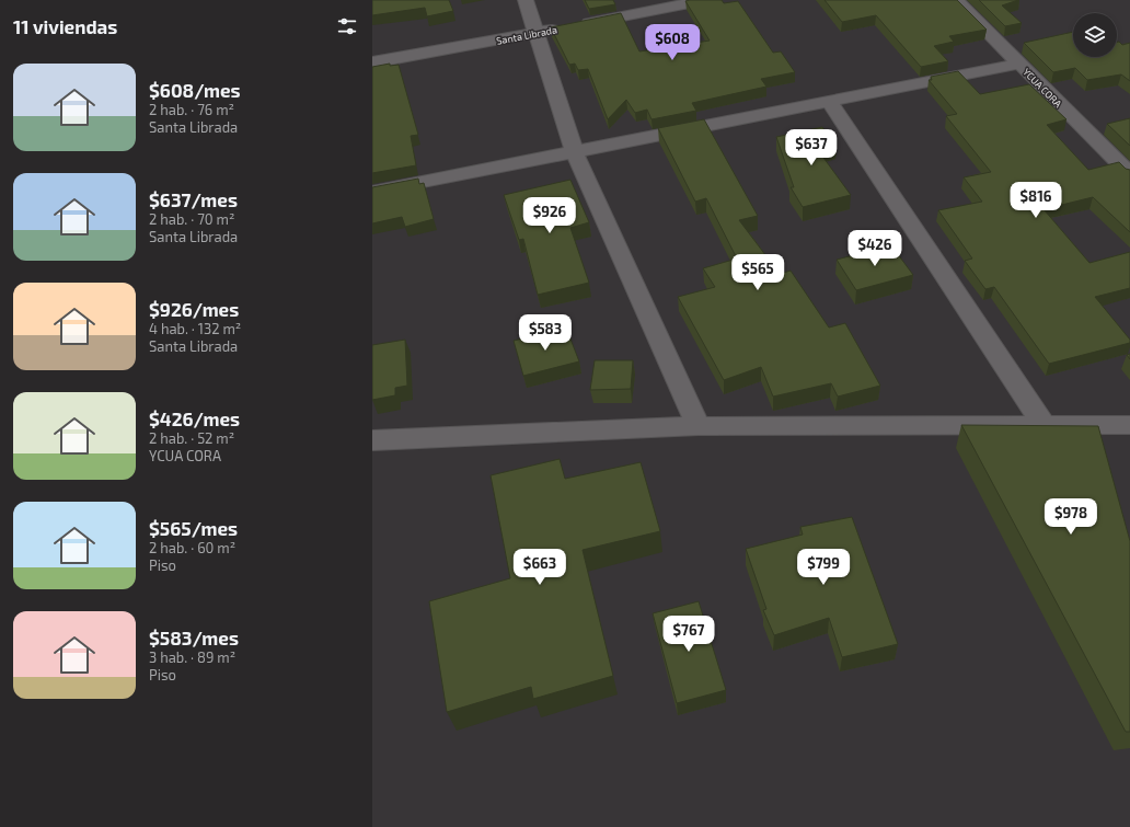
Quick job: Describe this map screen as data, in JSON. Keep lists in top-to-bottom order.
{
  "streets": {
    "street": ["Santa Librada", "YCUA CORA"]
  },
  "page": {
    "heading": "11 viviendas",
    "price": [
      "$608",
      "$637",
      "$816",
      "$926",
      "$426",
      "$565",
      "$583",
      "$978",
      "$663",
      "$799",
      "$767"
    ],
    "list": [
      {
        "name": "$608/mes",
        "note": "2 hab. · 76 m² · Santa Librada"
      },
      {
        "name": "$637/mes",
        "note": "2 hab. · 70 m² · Santa Librada"
      },
      {
        "name": "$926/mes",
        "note": "4 hab. · 132 m² · Santa Librada"
      },
      {
        "name": "$426/mes",
        "note": "2 hab. · 52 m² · YCUA CORA"
      },
      {
        "name": "$565/mes",
        "note": "2 hab. · 60 m² · Piso"
      },
      {
        "name": "$583/mes",
        "note": "3 hab. · 89 m² · Piso"
      }
    ]
  }
}
